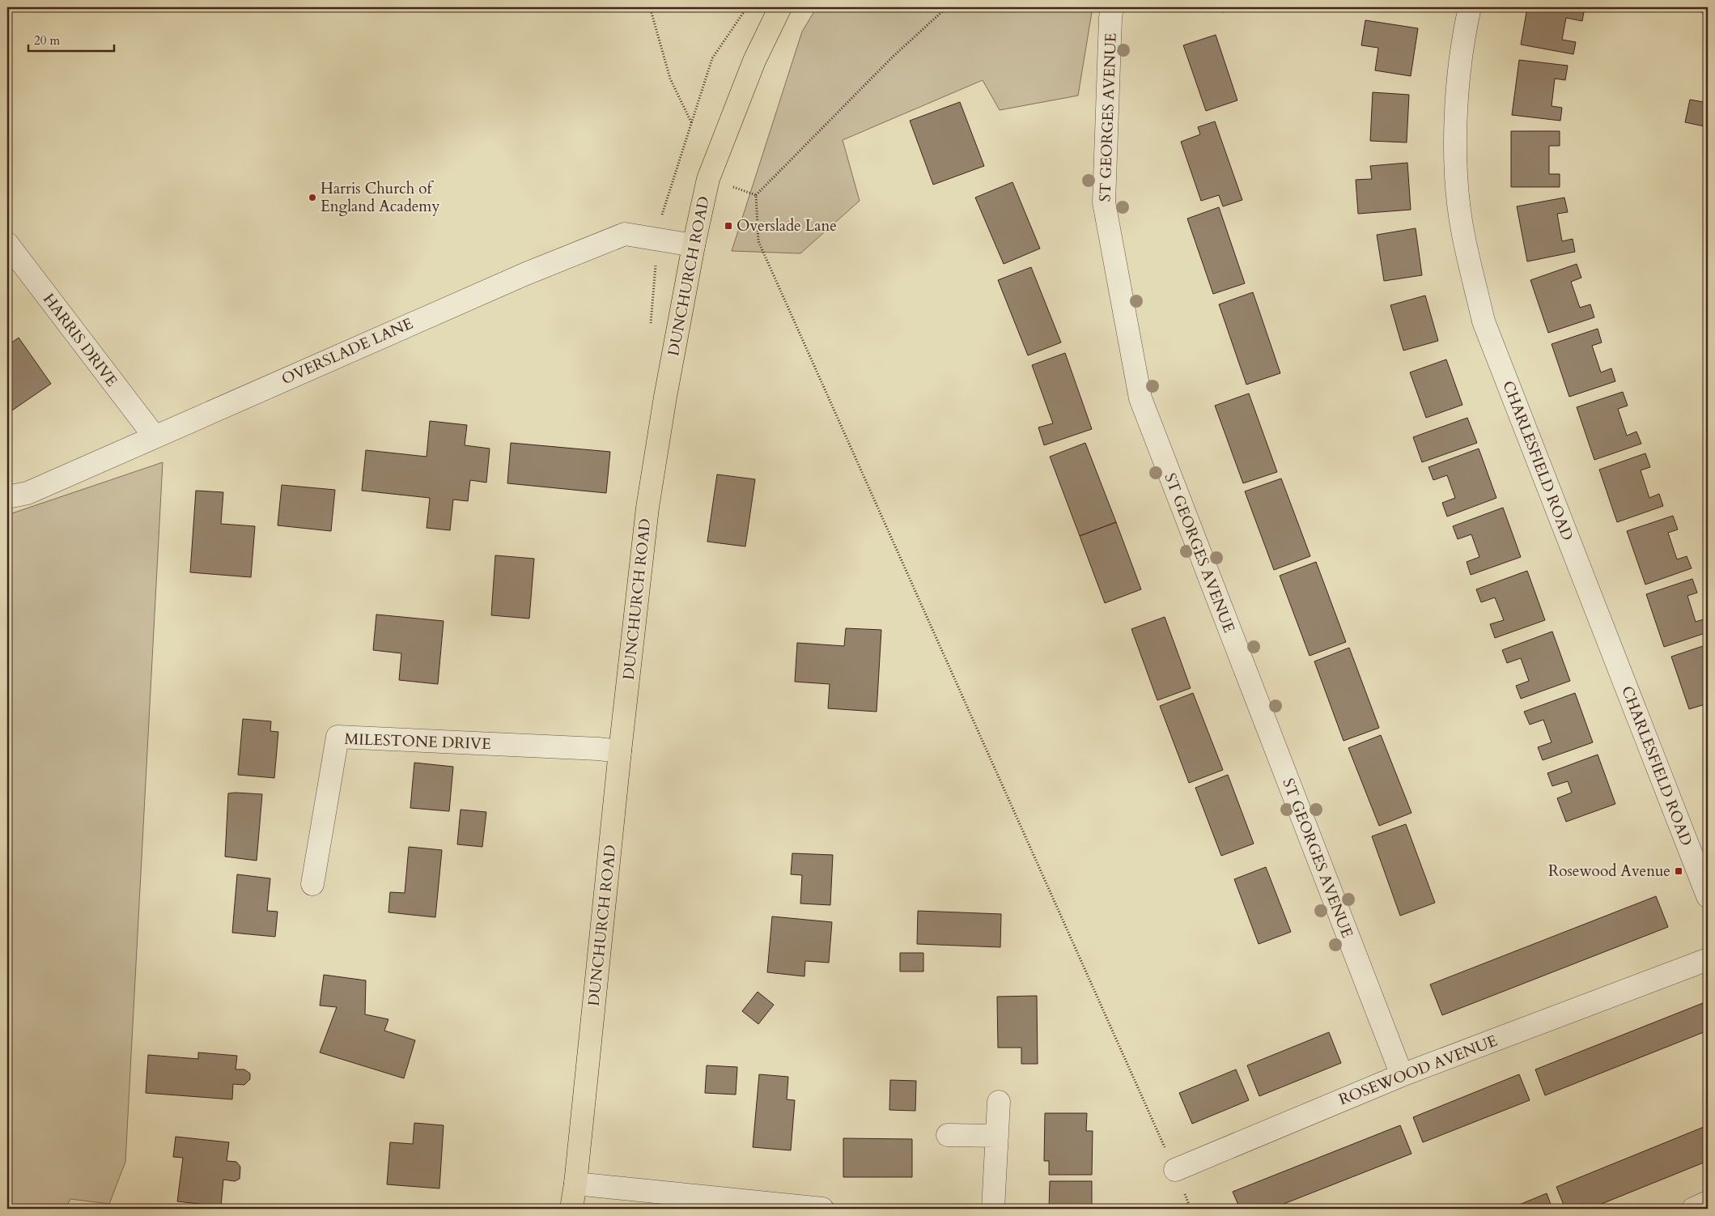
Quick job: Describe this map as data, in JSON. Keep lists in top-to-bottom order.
{
  "streets": {
    "highway": ["DUNCHURCH ROAD"],
    "street": [
      "ST GEORGES AVENUE",
      "HARRIS DRIVE",
      "OVERSLADE LANE",
      "CHARLESFIELD ROAD",
      "MILESTONE DRIVE",
      "ROSEWOOD AVENUE"
    ]
  },
  "crossings": [
    ["ST GEORGES AVENUE", "ROSEWOOD AVENUE"],
    ["DUNCHURCH ROAD", "OVERSLADE LANE"],
    ["DUNCHURCH ROAD", "MILESTONE DRIVE"],
    ["HARRIS DRIVE", "OVERSLADE LANE"]
  ],
  "places": {
    "other": ["Harris Church of England Academy"],
    "transit": ["Overslade Lane", "Rosewood Avenue"]
  },
  "scale_bar": "20 m"
}
